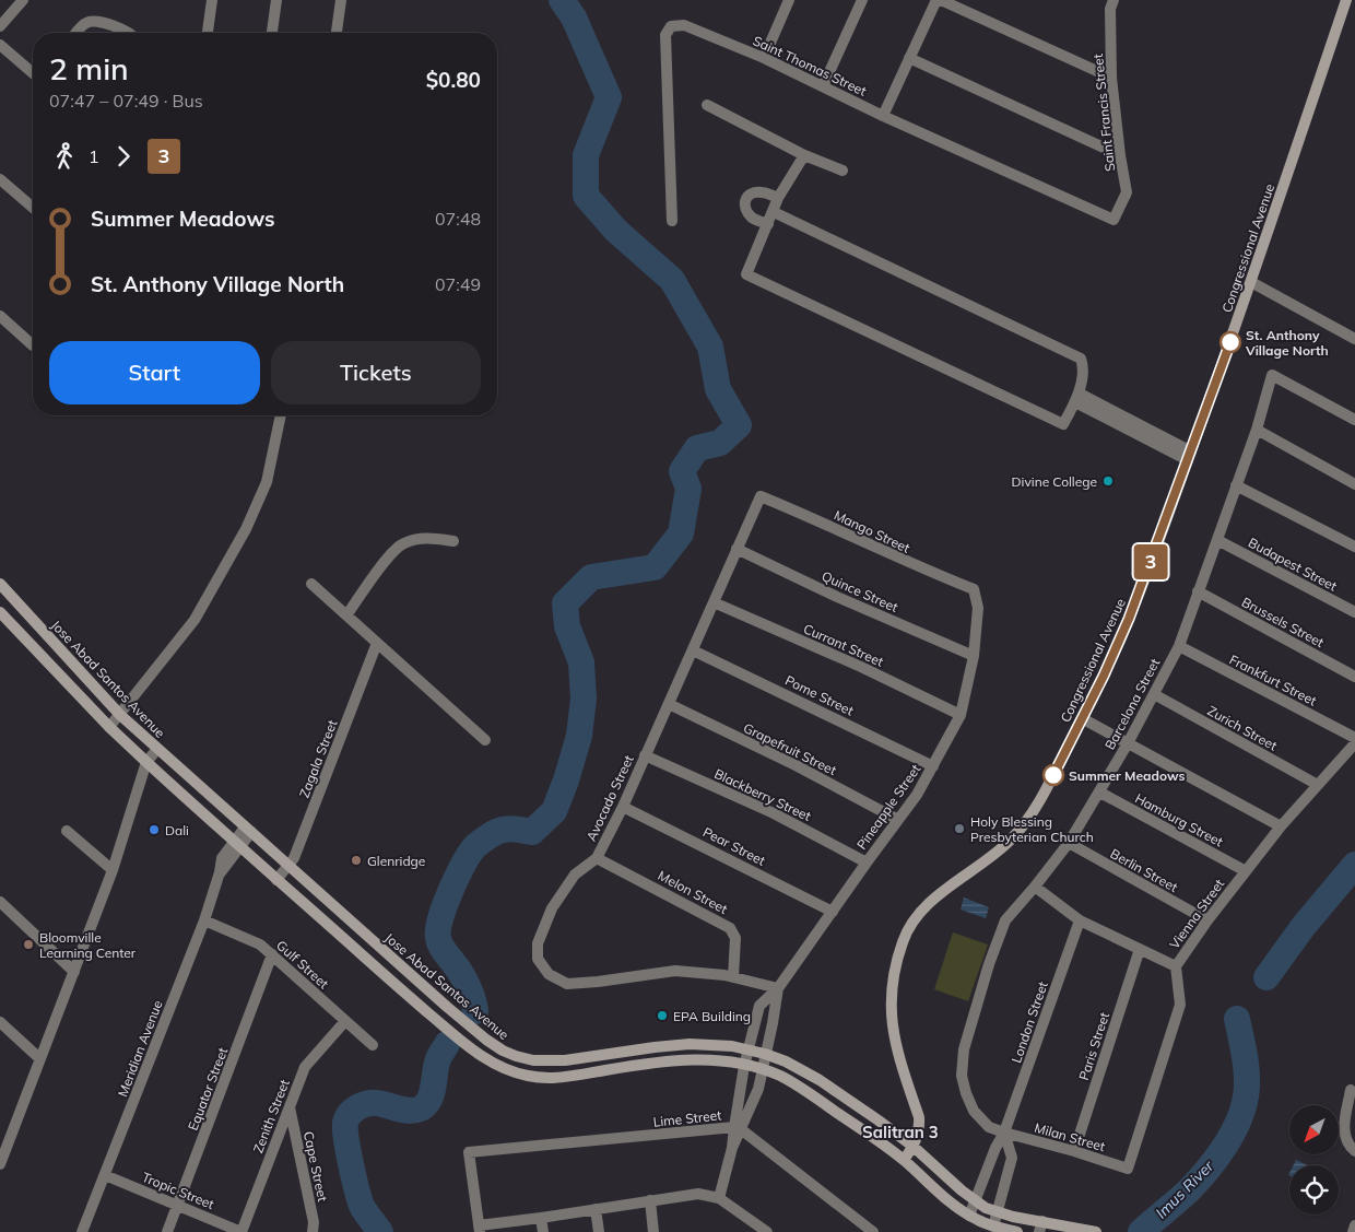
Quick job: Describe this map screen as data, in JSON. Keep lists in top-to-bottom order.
{
  "streets": {
    "main road": ["Congressional Avenue", "Jose Abad Santos Avenue"],
    "street": [
      "Saint Thomas Street",
      "Saint Francis Street",
      "Mango Street",
      "Budapest Street",
      "Quince Street",
      "Brussels Street",
      "Currant Street",
      "Frankfurt Street",
      "Pome Street",
      "Barcelona Street",
      "Zurich Street",
      "Grapefruit Street",
      "Zagala Street",
      "Blackberry Street",
      "Avocado Street",
      "Pineapple Street",
      "Hamburg Street",
      "Pear Street",
      "Berlin Street",
      "Melon Street",
      "Vienna Street",
      "Gulf Street",
      "London Street",
      "Paris Street",
      "Meridian Avenue",
      "Equator Street",
      "Zenith Street",
      "Lime Street",
      "Milan Street",
      "Cape Street",
      "Tropic Street"
    ]
  },
  "crossings": [
    ["Saint Thomas Street", "Saint Francis Street"],
    ["Congressional Avenue", "Jose Abad Santos Avenue"],
    ["Mango Street", "Avocado Street"],
    ["Mango Street", "Pineapple Street"],
    ["Budapest Street", "Barcelona Street"],
    ["Quince Street", "Avocado Street"],
    ["Quince Street", "Pineapple Street"],
    ["Brussels Street", "Barcelona Street"],
    ["Currant Street", "Avocado Street"],
    ["Currant Street", "Pineapple Street"],
    ["Jose Abad Santos Avenue", "Zagala Street"],
    ["Jose Abad Santos Avenue", "Pineapple Street"],
    ["Jose Abad Santos Avenue", "London Street"],
    ["Jose Abad Santos Avenue", "Meridian Avenue"],
    ["Frankfurt Street", "Barcelona Street"],
    ["Pome Street", "Avocado Street"],
    ["Pome Street", "Pineapple Street"],
    ["Barcelona Street", "Zurich Street"],
    ["Barcelona Street", "Hamburg Street"],
    ["Barcelona Street", "Berlin Street"],
    ["Barcelona Street", "London Street"],
    ["Barcelona Street", "Milan Street"],
    ["Zurich Street", "Vienna Street"],
    ["Grapefruit Street", "Avocado Street"],
    ["Grapefruit Street", "Pineapple Street"],
    ["Blackberry Street", "Avocado Street"],
    ["Blackberry Street", "Pineapple Street"],
    ["Avocado Street", "Pineapple Street"],
    ["Avocado Street", "Pear Street"],
    ["Avocado Street", "Melon Street"],
    ["Pineapple Street", "Pear Street"],
    ["Pineapple Street", "Lime Street"],
    ["Hamburg Street", "Vienna Street"],
    ["Berlin Street", "Vienna Street"],
    ["Vienna Street", "Milan Street"],
    ["Gulf Street", "Meridian Avenue"],
    ["Gulf Street", "Equator Street"],
    ["Gulf Street", "Zenith Street"],
    ["London Street", "Milan Street"],
    ["Paris Street", "Milan Street"],
    ["Meridian Avenue", "Tropic Street"],
    ["Equator Street", "Tropic Street"],
    ["Zenith Street", "Cape Street"],
    ["Zenith Street", "Tropic Street"]
  ],
  "districts": ["Salitran 3"],
  "water": ["Imus River"],
  "places": [
    "St. Anthony Village North",
    "Divine College",
    "Summer Meadows",
    "Holy Blessing Presbyterian Church",
    "Dali",
    "Glenridge",
    "Bloomville Learning Center",
    "EPA Building"
  ],
  "lines": ["bus line 3"],
  "north": "bottom left",
  "page": {
    "on_map": "3",
    "heading": ["2 min", "07:47 – 07:49 · Bus", "$0.80"],
    "legs": ["1", "3"],
    "list": [
      {
        "name": "Summer Meadows",
        "value": "07:48"
      },
      {
        "name": "St. Anthony Village North",
        "value": "07:49"
      }
    ],
    "buttons": ["Start", "Tickets"]
  }
}
